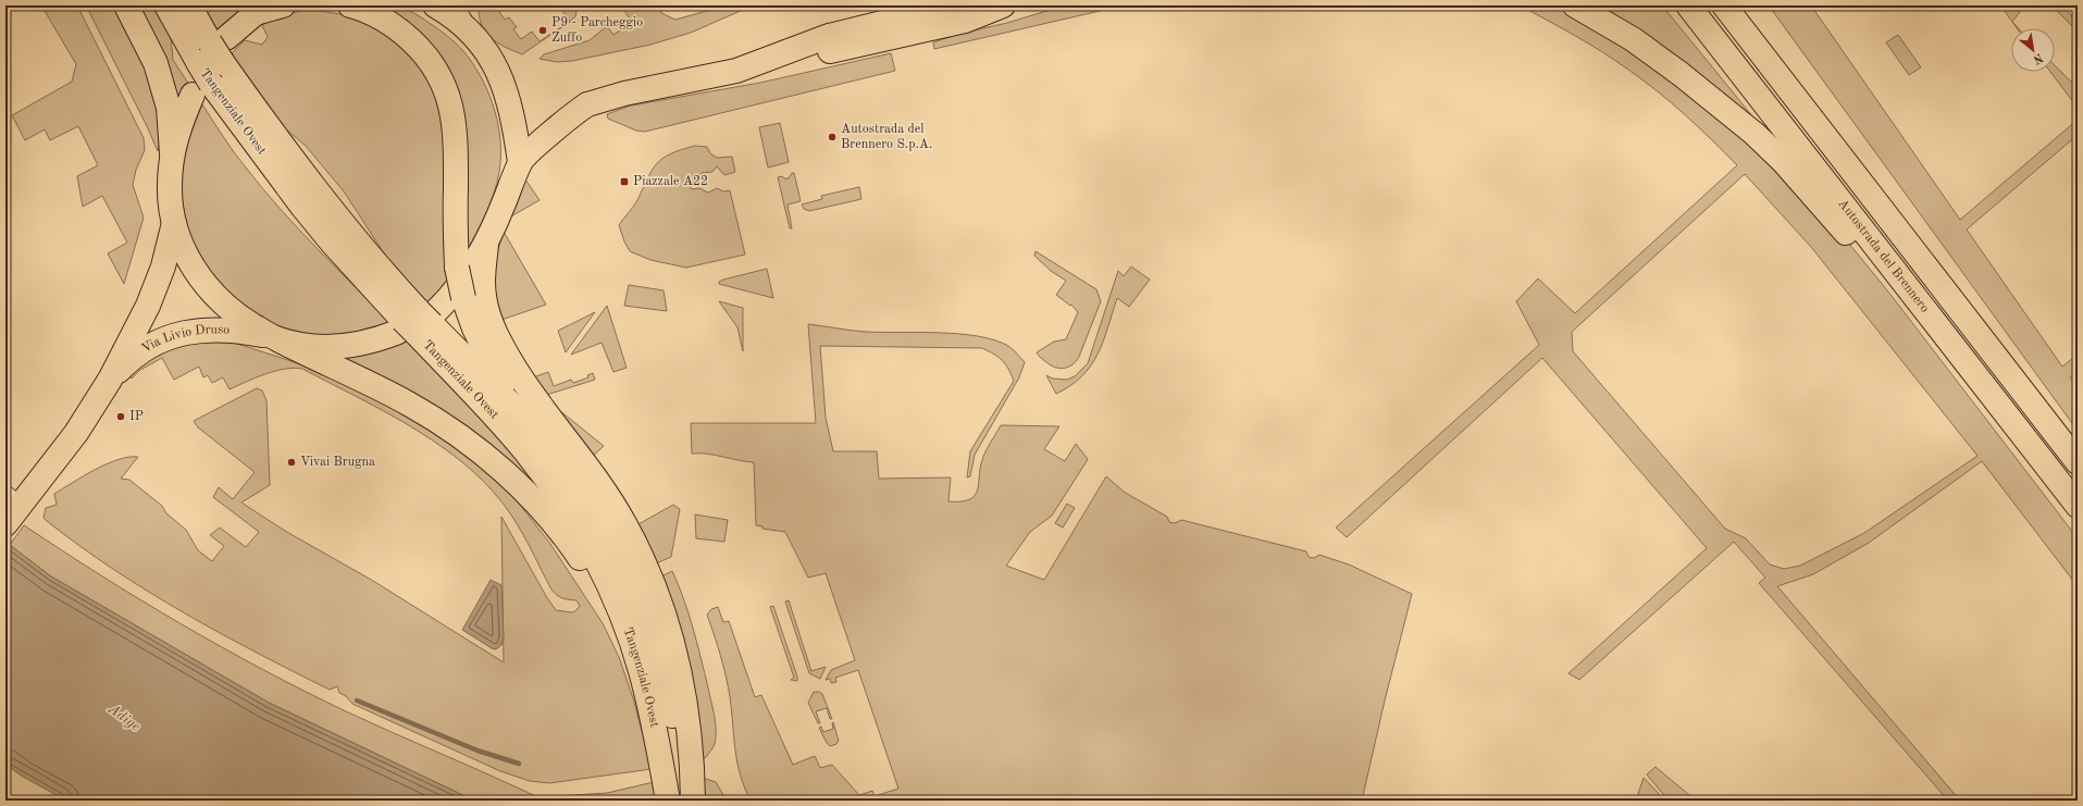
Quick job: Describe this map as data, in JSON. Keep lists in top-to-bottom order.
{
  "streets": {
    "main road": ["Tangenziale Ovest", "Autostrada del Brennero", "Via Livio Druso"]
  },
  "water": ["Adige"],
  "places": {
    "other": [
      "P9 - Parcheggio Zuffo",
      "Autostrada del Brennero S.p.A.",
      "IP",
      "Vivai Brugna"
    ],
    "transit": ["Piazzale A22"]
  },
  "north": "bottom right"
}
